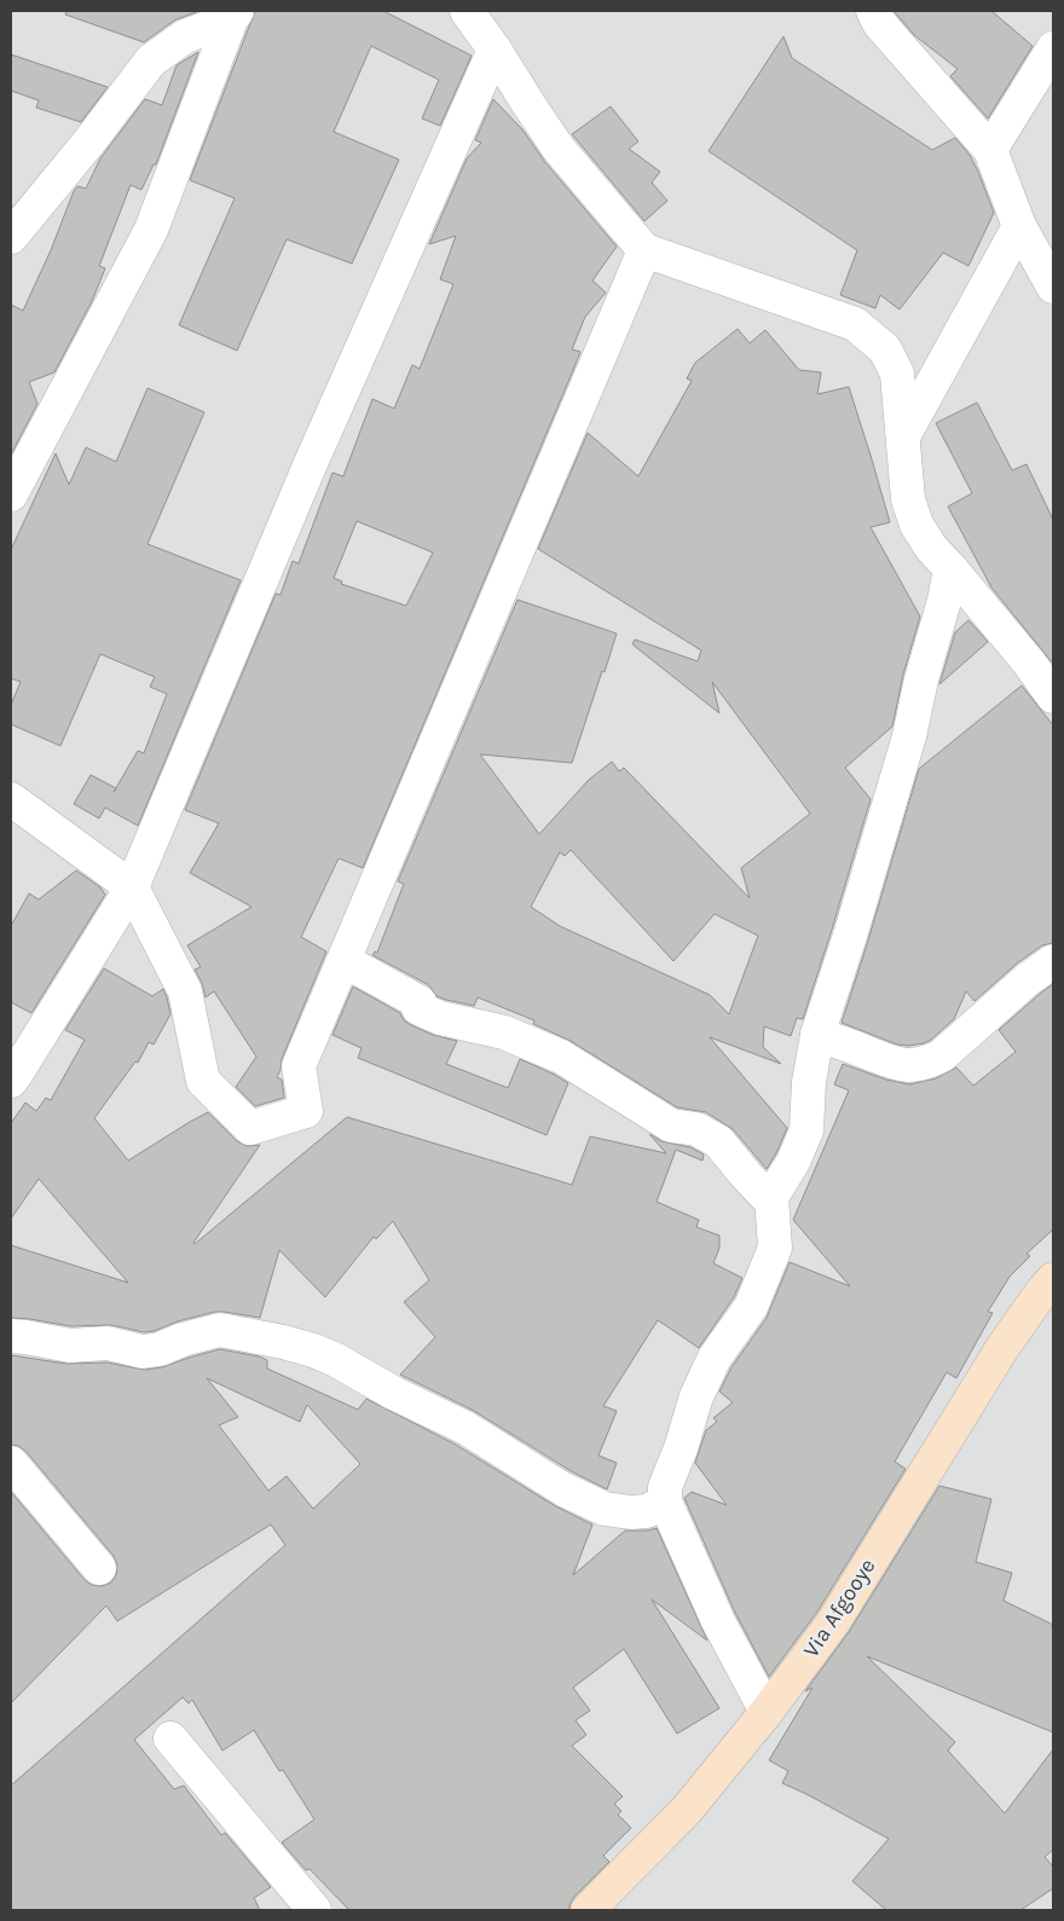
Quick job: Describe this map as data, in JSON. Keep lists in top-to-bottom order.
{
  "streets": {
    "main road": ["Via Afgooye"]
  }
}
